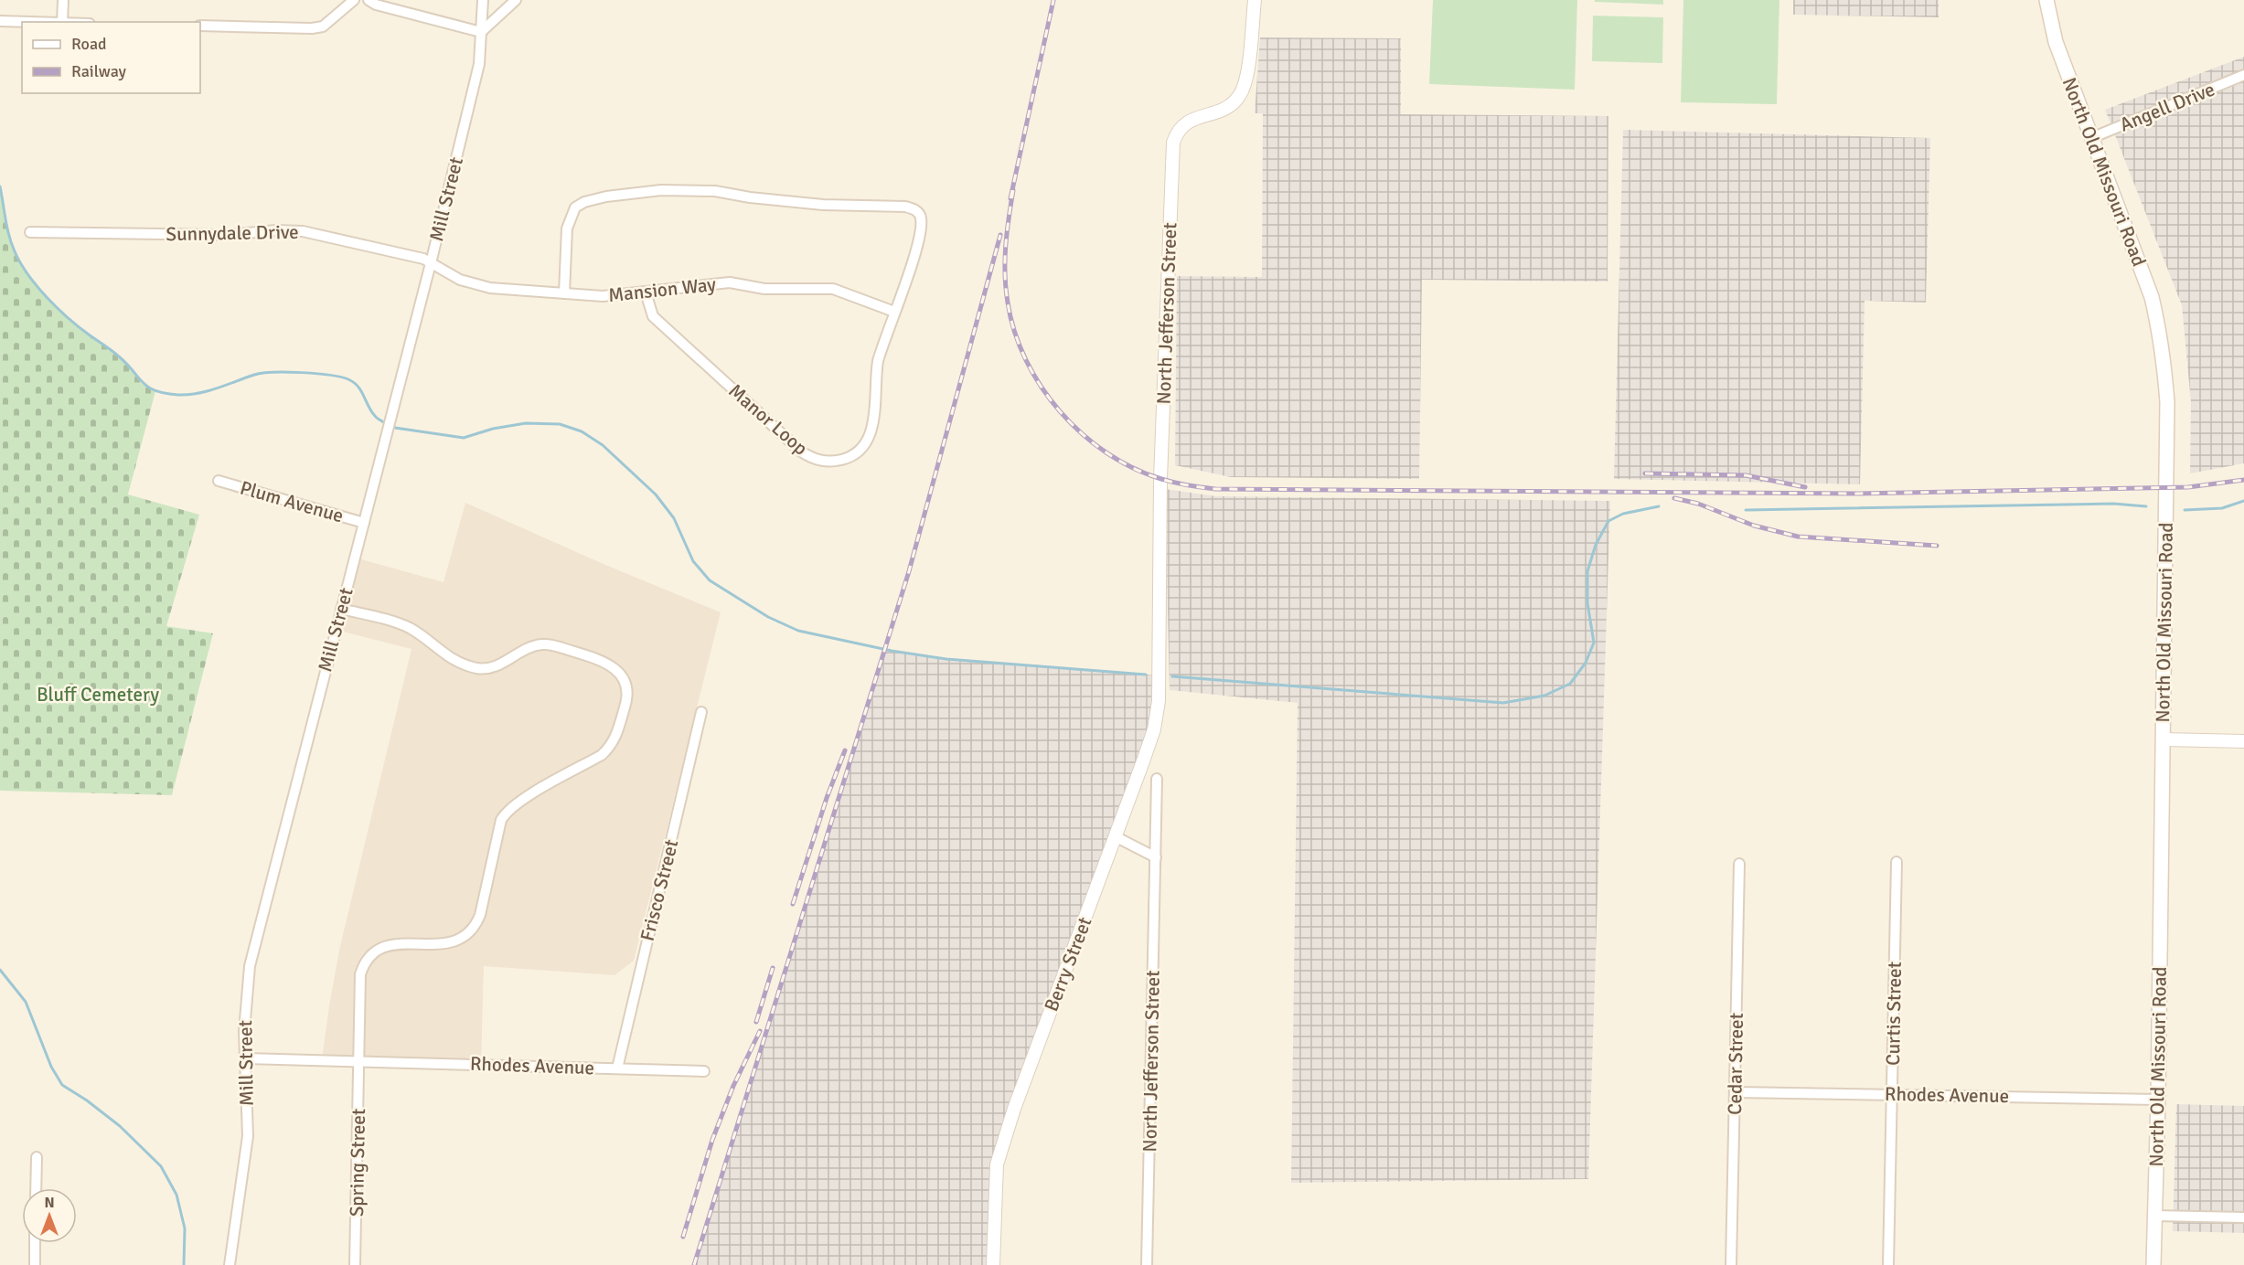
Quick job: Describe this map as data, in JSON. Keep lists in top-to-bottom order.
{
  "streets": {
    "main road": ["North Old Missouri Road"],
    "street": [
      "Angell Drive",
      "Mill Street",
      "Sunnydale Drive",
      "Mansion Way",
      "North Jefferson Street",
      "Manor Loop",
      "Plum Avenue",
      "Frisco Street",
      "Berry Street",
      "Curtis Street",
      "Cedar Street",
      "Rhodes Avenue",
      "Spring Street"
    ]
  },
  "crossings": [
    ["Angell Drive", "North Old Missouri Road"],
    ["North Old Missouri Road", "Rhodes Avenue"],
    ["Mill Street", "Sunnydale Drive"],
    ["Mill Street", "Mansion Way"],
    ["Mill Street", "Plum Avenue"],
    ["Mill Street", "Rhodes Avenue"],
    ["Sunnydale Drive", "Mansion Way"],
    ["Mansion Way", "Manor Loop"],
    ["North Jefferson Street", "Berry Street"],
    ["Frisco Street", "Rhodes Avenue"],
    ["Curtis Street", "Rhodes Avenue"],
    ["Cedar Street", "Rhodes Avenue"],
    ["Rhodes Avenue", "Spring Street"]
  ],
  "parks": ["Bluff Cemetery"],
  "legend": ["Road", "Railway"],
  "north": "top"
}
